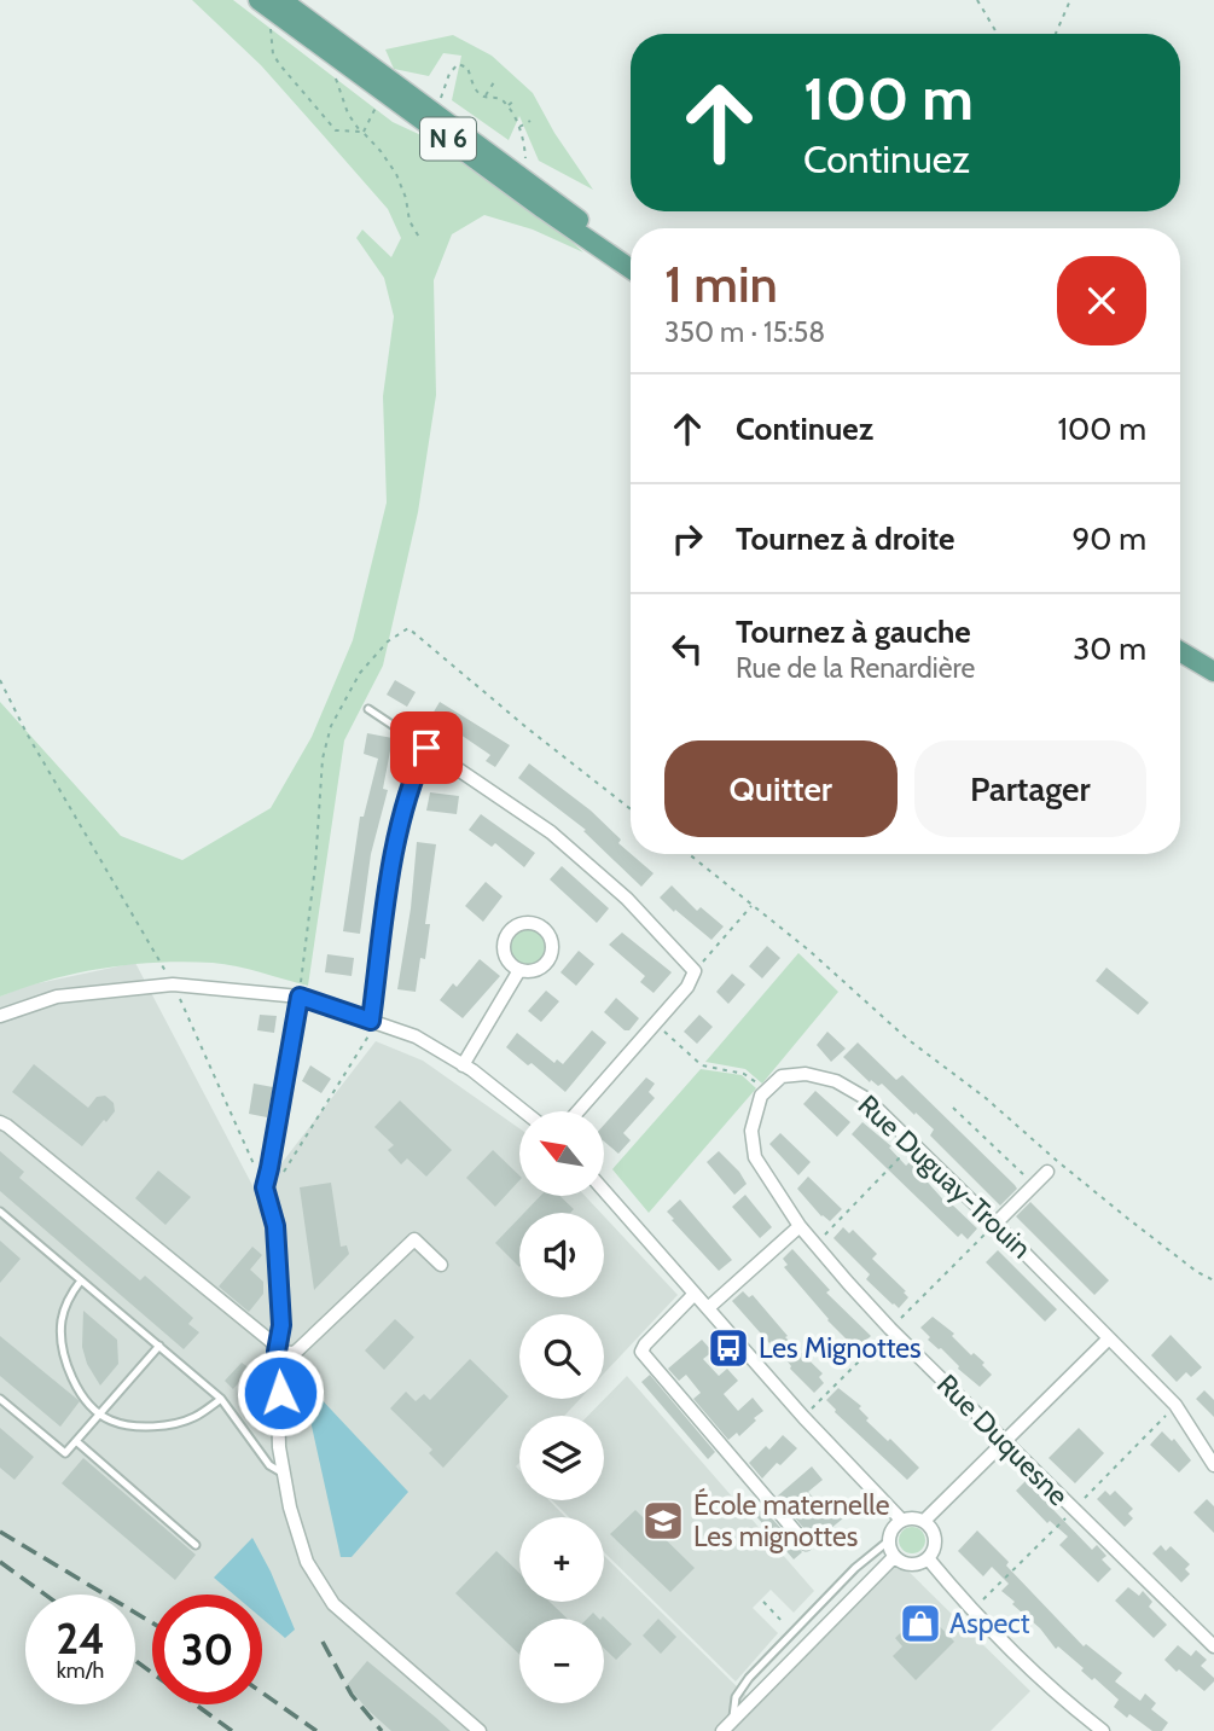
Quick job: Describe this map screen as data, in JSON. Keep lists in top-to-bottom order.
{
  "streets": {
    "main road": ["N 6"],
    "street": ["Rue Duguay-Trouin", "Rue Duquesne"]
  },
  "places": {
    "bus stop": ["Les Mignottes"],
    "school or university": ["École maternelle Les mignottes"],
    "shop": ["Aspect"]
  },
  "north": "top left",
  "page": {
    "turn": ["100 m", "Continuez"],
    "heading": ["1 min", "350 m · 15:58"],
    "list": [
      {
        "name": "Continuez",
        "value": "100 m"
      },
      {
        "name": "Tournez à droite",
        "value": "90 m"
      },
      {
        "name": "Tournez à gauche",
        "note": "Rue de la Renardière",
        "value": "30 m"
      }
    ],
    "buttons": ["Quitter", "Partager"],
    "map_buttons": ["+", "−"],
    "speed": "24 km/h",
    "limit": "30"
  }
}
